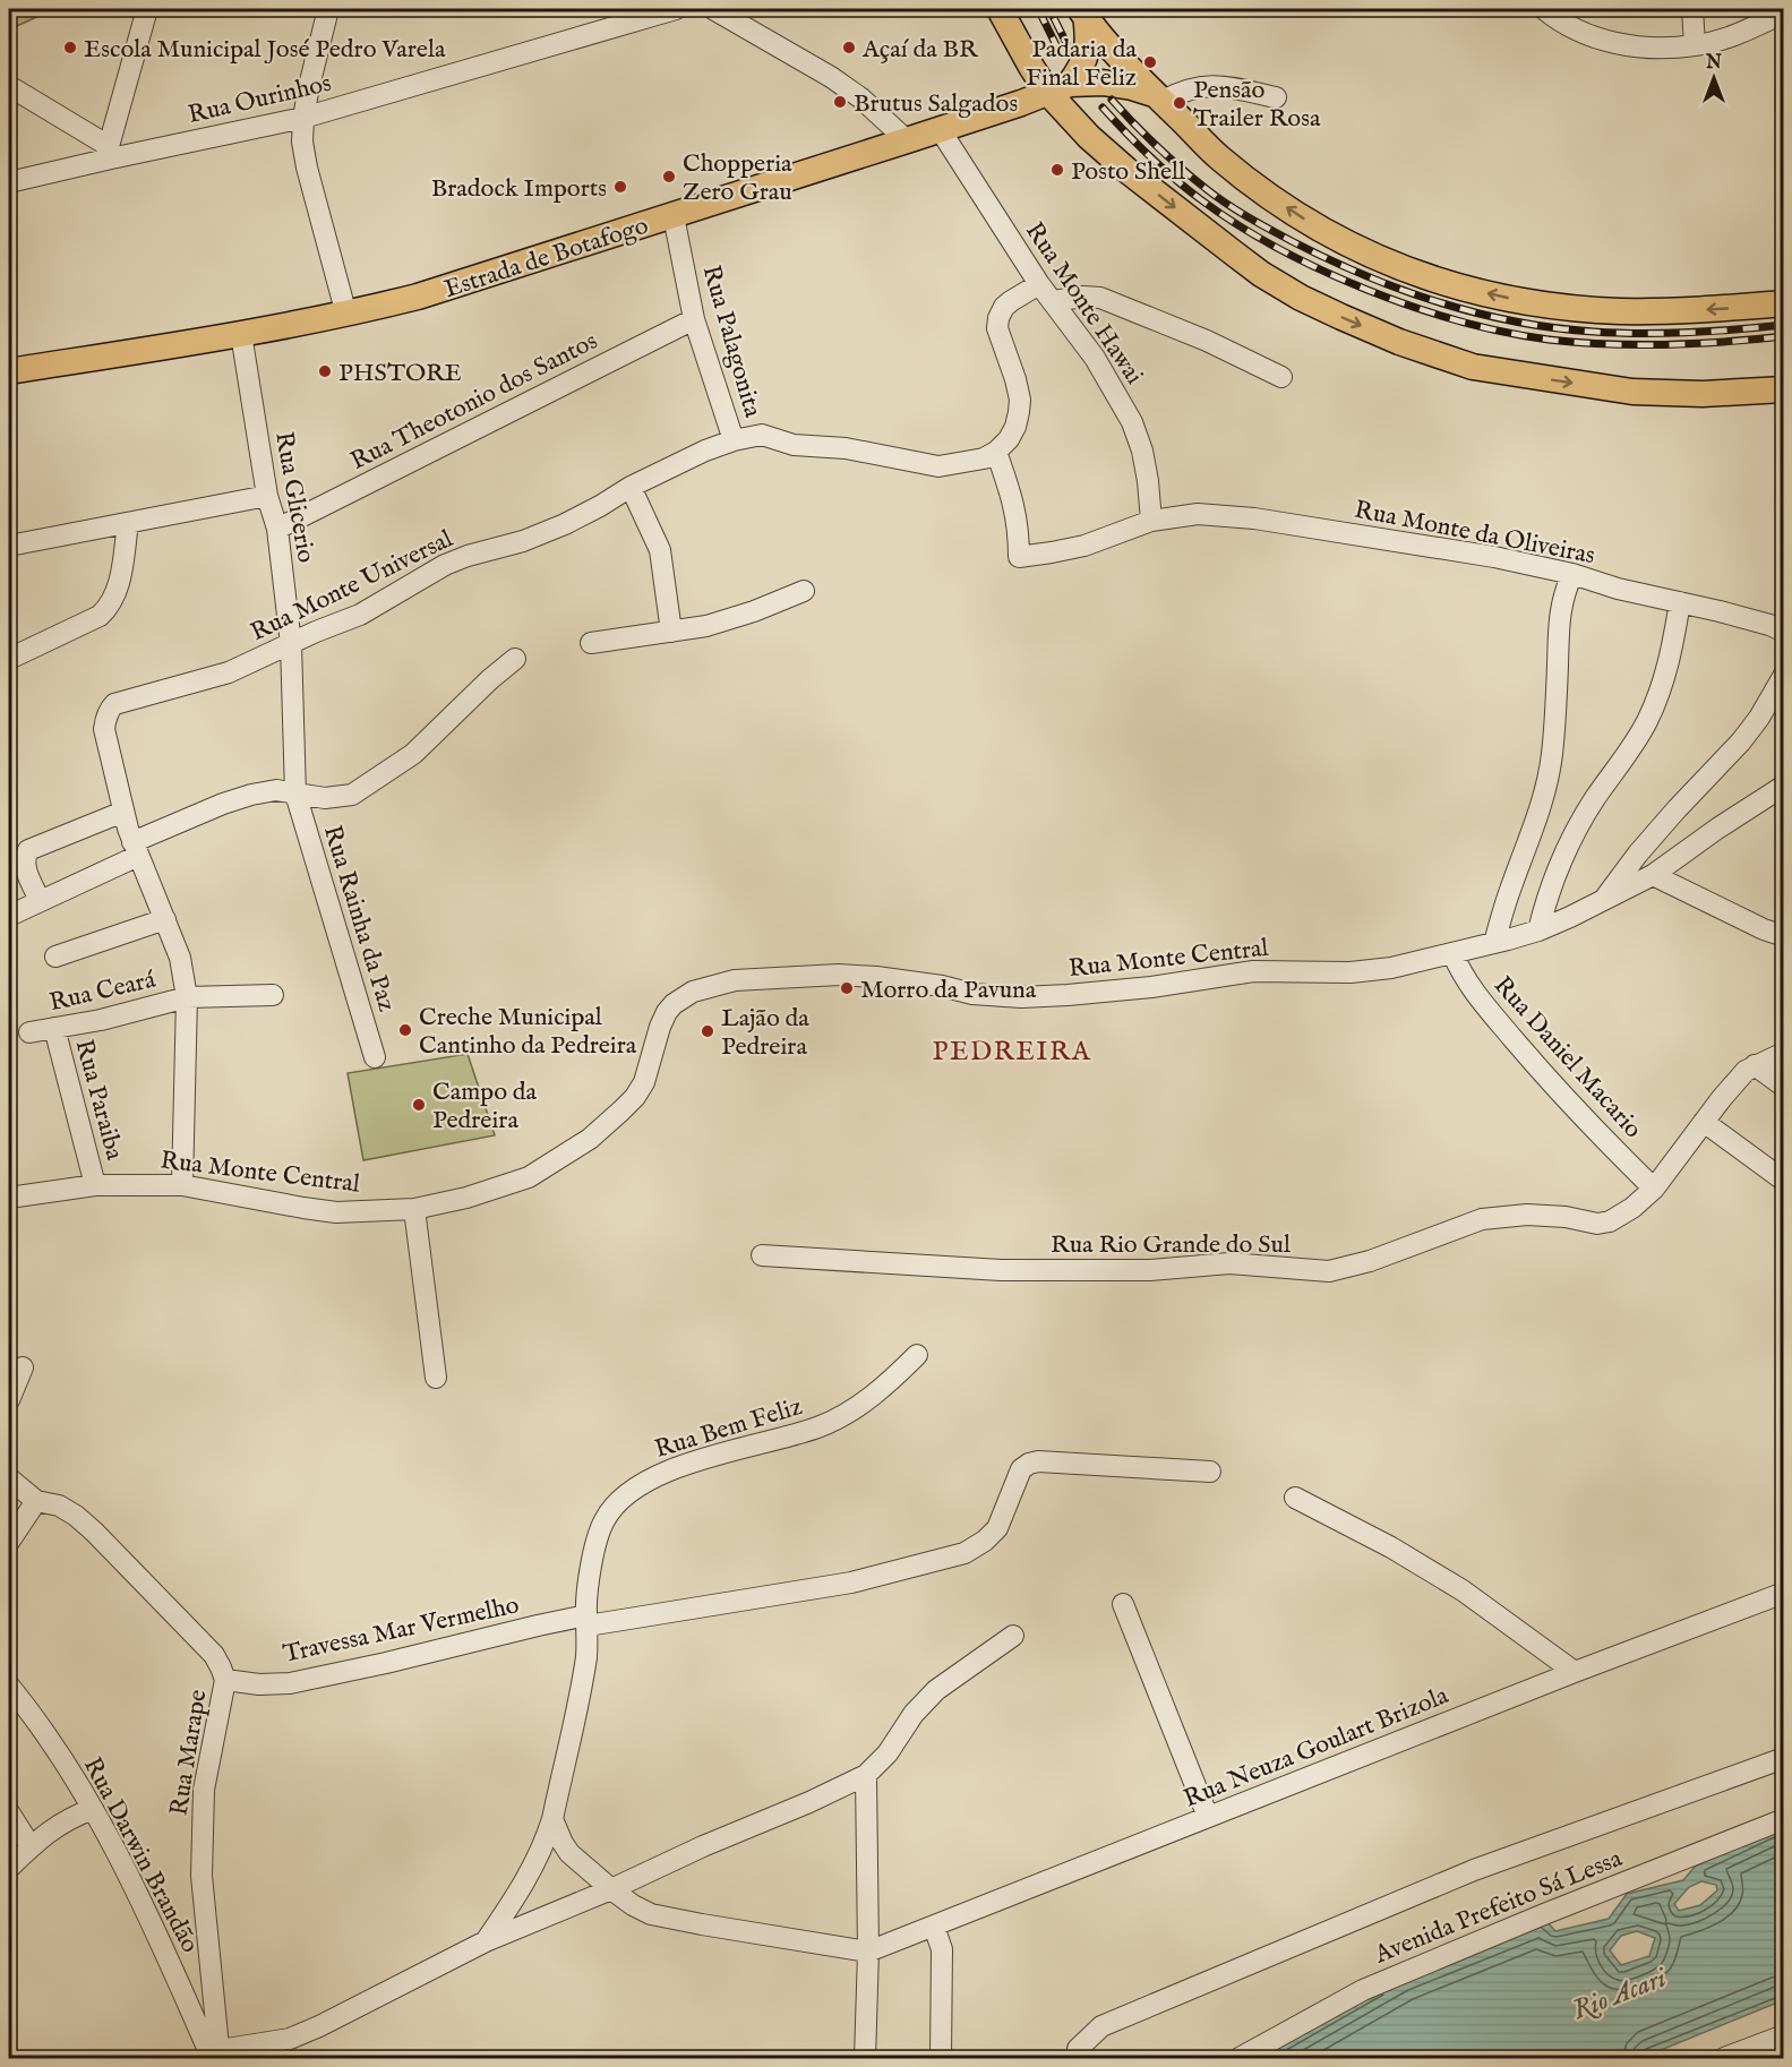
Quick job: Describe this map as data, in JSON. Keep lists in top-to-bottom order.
{
  "streets": {
    "main road": ["Estrada de Botafogo"],
    "street": [
      "Rua Ourinhos",
      "Rua Monte Hawai",
      "Rua Palagonita",
      "Rua Theotonio dos Santos",
      "Rua Glicerio",
      "Rua Monte da Oliveiras",
      "Rua Monte Universal",
      "Rua Rainha da Paz",
      "Rua Monte Central",
      "Rua Ceará",
      "Rua Daniel Macario",
      "Rua Paraiba",
      "Rua Rio Grande do Sul",
      "Rua Bem Feliz",
      "Travessa Mar Vermelho",
      "Rua Neuza Goulart Brizola",
      "Rua Marape",
      "Rua Darwin Brandão",
      "Avenida Prefeito Sá Lessa"
    ]
  },
  "crossings": [
    ["Estrada de Botafogo", "Rua Monte Hawai"],
    ["Estrada de Botafogo", "Rua Palagonita"],
    ["Estrada de Botafogo", "Rua Glicerio"],
    ["Rua Monte Hawai", "Rua Monte da Oliveiras"],
    ["Rua Palagonita", "Rua Theotonio dos Santos"],
    ["Rua Palagonita", "Rua Monte Universal"],
    ["Rua Theotonio dos Santos", "Rua Glicerio"],
    ["Rua Glicerio", "Rua Monte Universal"],
    ["Rua Glicerio", "Rua Rainha da Paz"],
    ["Rua Monte da Oliveiras", "Rua Monte Universal"],
    ["Rua Monte Central", "Rua Daniel Macario"],
    ["Rua Monte Central", "Rua Paraiba"],
    ["Rua Ceará", "Rua Paraiba"],
    ["Rua Daniel Macario", "Rua Rio Grande do Sul"],
    ["Rua Bem Feliz", "Travessa Mar Vermelho"],
    ["Travessa Mar Vermelho", "Rua Marape"],
    ["Rua Marape", "Rua Darwin Brandão"]
  ],
  "districts": ["PEDREIRA"],
  "water": ["Rio Acari"],
  "places": [
    "Escola Municipal José Pedro Varela",
    "Açaí da BR",
    "Padaria da Final Feliz",
    "Brutus Salgados",
    "Pensão Trailer Rosa",
    "Posto Shell",
    "Chopperia Zero Grau",
    "Bradock Imports",
    "PHSTORE",
    "Morro da Pavuna",
    "Creche Municipal Cantinho da Pedreira",
    "Lajão da Pedreira",
    "Campo da Pedreira"
  ],
  "north": "top"
}
